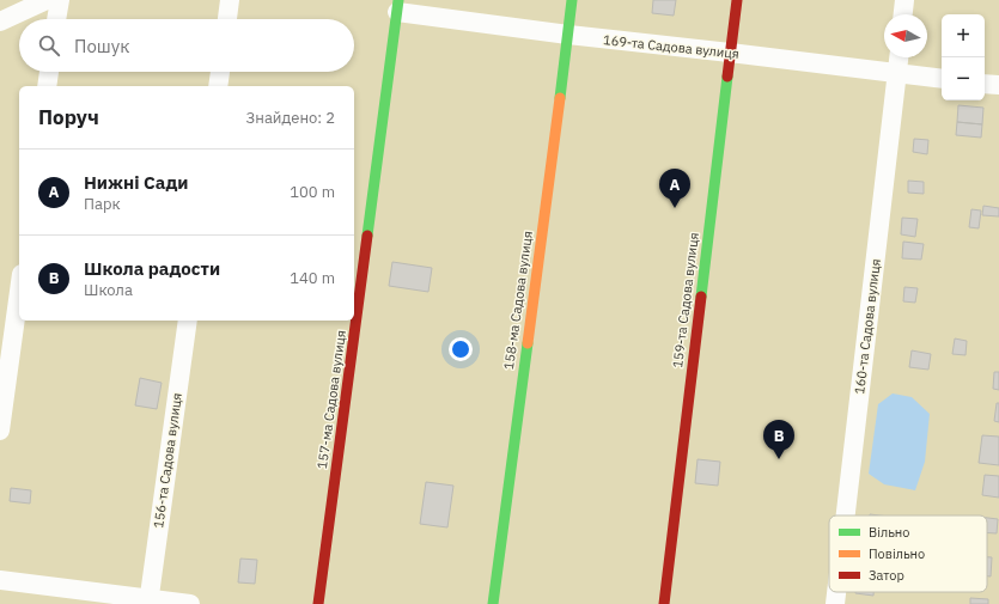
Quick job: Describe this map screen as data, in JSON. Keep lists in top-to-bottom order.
{
  "streets": {
    "street": [
      "169-та Садова вулиця",
      "158-ма Садова вулиця",
      "159-та Садова вулиця",
      "160-та Садова вулиця",
      "157-ма Садова вулиця",
      "156-та Садова вулиця"
    ]
  },
  "crossings": [
    ["169-та Садова вулиця", "158-ма Садова вулиця"],
    ["169-та Садова вулиця", "159-та Садова вулиця"],
    ["169-та Садова вулиця", "160-та Садова вулиця"],
    ["169-та Садова вулиця", "157-ма Садова вулиця"]
  ],
  "legend": ["Вільно", "Повільно", "Затор"],
  "north": "left",
  "page": {
    "map_buttons": ["+", "−"],
    "search": "Пошук",
    "heading": ["Поруч", "Знайдено: 2"],
    "list": [
      {
        "mark": "A",
        "name": "Нижні Сади",
        "note": "Парк",
        "value": "100 m"
      },
      {
        "mark": "B",
        "name": "Школа радости",
        "note": "Школа",
        "value": "140 m"
      }
    ],
    "pins": ["A", "B"]
  }
}
